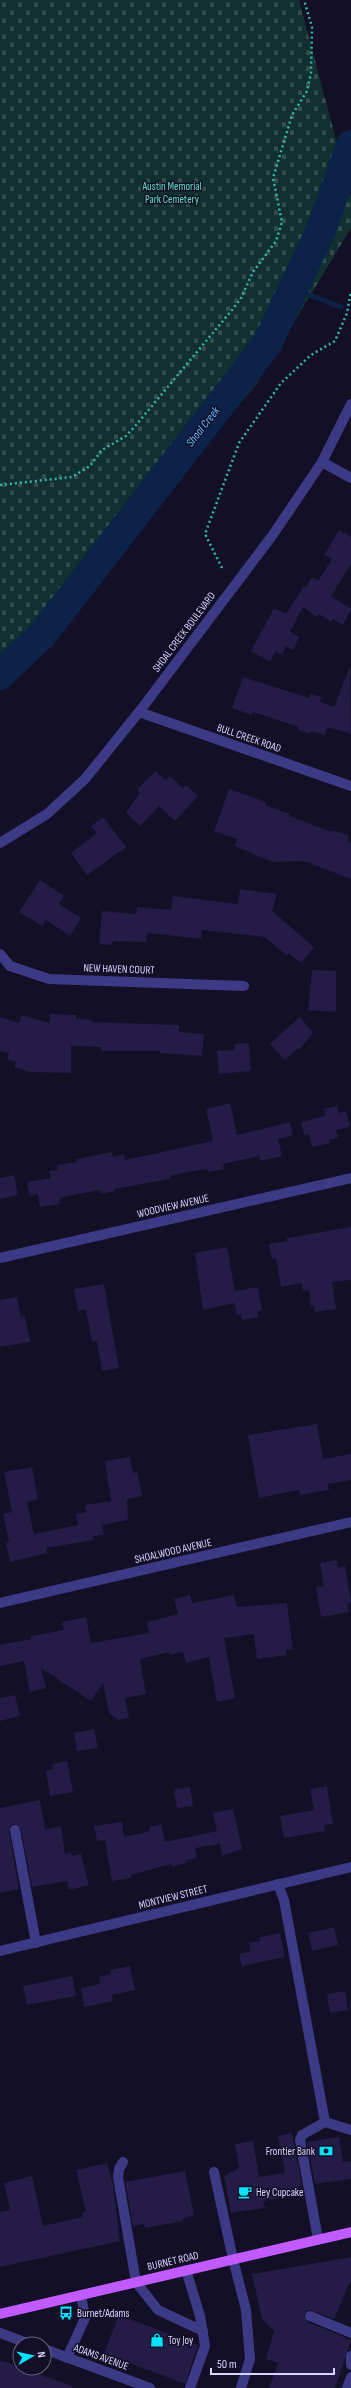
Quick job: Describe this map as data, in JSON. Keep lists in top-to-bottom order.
{
  "streets": {
    "main road": ["BURNET ROAD"],
    "street": [
      "SHOAL CREEK BOULEVARD",
      "BULL CREEK ROAD",
      "NEW HAVEN COURT",
      "WOODVIEW AVENUE",
      "SHOALWOOD AVENUE",
      "MONTVIEW STREET",
      "ADAMS AVENUE"
    ]
  },
  "crossings": [
    ["SHOAL CREEK BOULEVARD", "BULL CREEK ROAD"]
  ],
  "water": ["Shoal Creek"],
  "parks": ["Austin Memorial Park Cemetery"],
  "places": {
    "bank": ["Frontier Bank"],
    "cafe": ["Hey Cupcake"],
    "bus stop": ["Burnet/Adams"],
    "shop": ["Toy Joy"]
  },
  "scale_bar": "50 m",
  "north": "right"
}
